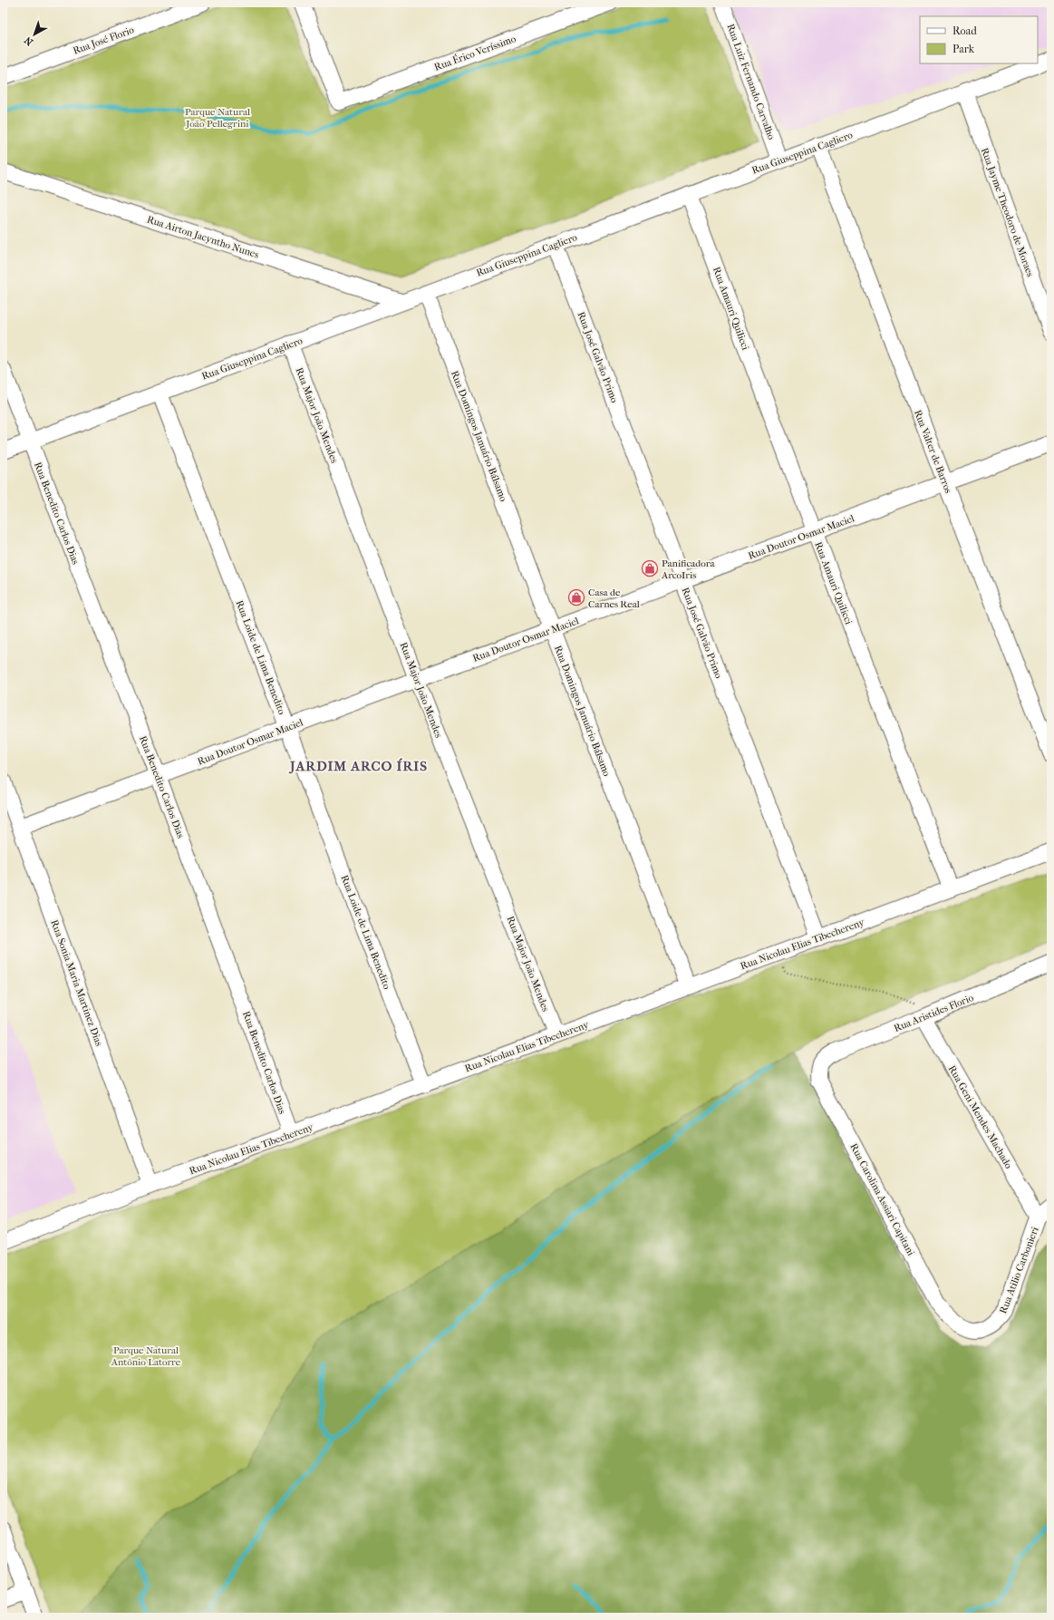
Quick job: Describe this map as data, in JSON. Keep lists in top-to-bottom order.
{
  "streets": {
    "street": [
      "Rua José Florio",
      "Rua Érico Veríssimo",
      "Rua Luiz Fernando Carvalho",
      "Rua Giuseppina Cagliero",
      "Rua Jayme Theodoro de Moraes",
      "Rua Airton Jacyntho Nunes",
      "Rua Amauri Quilicci",
      "Rua José Galvão Primo",
      "Rua Major João Mendes",
      "Rua Domingos Januário Bálsamo",
      "Rua Valter de Barros",
      "Rua Benedito Carlos Dias",
      "Rua Doutor Osmar Maciel",
      "Rua Loide de Lima Benedito",
      "Rua Nicolau Elias Tibechereny",
      "Rua Sonia Maria Martinez Dias",
      "Rua Aristides Florio",
      "Rua Geni Mendes Machado",
      "Rua Carolina Assiari Capitani",
      "Rua Atilio Carbonieri"
    ]
  },
  "crossings": [
    ["Rua Luiz Fernando Carvalho", "Rua Giuseppina Cagliero"],
    ["Rua Giuseppina Cagliero", "Rua Jayme Theodoro de Moraes"],
    ["Rua Giuseppina Cagliero", "Rua Airton Jacyntho Nunes"],
    ["Rua Giuseppina Cagliero", "Rua Amauri Quilicci"],
    ["Rua Giuseppina Cagliero", "Rua José Galvão Primo"],
    ["Rua Giuseppina Cagliero", "Rua Major João Mendes"],
    ["Rua Giuseppina Cagliero", "Rua Domingos Januário Bálsamo"],
    ["Rua Giuseppina Cagliero", "Rua Valter de Barros"],
    ["Rua Giuseppina Cagliero", "Rua Benedito Carlos Dias"],
    ["Rua Giuseppina Cagliero", "Rua Loide de Lima Benedito"],
    ["Rua Amauri Quilicci", "Rua Doutor Osmar Maciel"],
    ["Rua Amauri Quilicci", "Rua Nicolau Elias Tibechereny"],
    ["Rua José Galvão Primo", "Rua Doutor Osmar Maciel"],
    ["Rua José Galvão Primo", "Rua Nicolau Elias Tibechereny"],
    ["Rua Major João Mendes", "Rua Doutor Osmar Maciel"],
    ["Rua Major João Mendes", "Rua Nicolau Elias Tibechereny"],
    ["Rua Domingos Januário Bálsamo", "Rua Doutor Osmar Maciel"],
    ["Rua Domingos Januário Bálsamo", "Rua Nicolau Elias Tibechereny"],
    ["Rua Valter de Barros", "Rua Doutor Osmar Maciel"],
    ["Rua Benedito Carlos Dias", "Rua Doutor Osmar Maciel"],
    ["Rua Benedito Carlos Dias", "Rua Nicolau Elias Tibechereny"],
    ["Rua Doutor Osmar Maciel", "Rua Loide de Lima Benedito"],
    ["Rua Doutor Osmar Maciel", "Rua Sonia Maria Martinez Dias"],
    ["Rua Loide de Lima Benedito", "Rua Nicolau Elias Tibechereny"],
    ["Rua Nicolau Elias Tibechereny", "Rua Sonia Maria Martinez Dias"],
    ["Rua Aristides Florio", "Rua Geni Mendes Machado"],
    ["Rua Aristides Florio", "Rua Carolina Assiari Capitani"],
    ["Rua Geni Mendes Machado", "Rua Atilio Carbonieri"],
    ["Rua Carolina Assiari Capitani", "Rua Atilio Carbonieri"]
  ],
  "districts": ["JARDIM ARCO ÍRIS"],
  "parks": ["Parque Natural João Pellegrini", "Parque Natural Antônio Latorre"],
  "places": {
    "shop": ["Panificadora ArcoIris", "Casa de Carnes Real"]
  },
  "legend": ["Road", "Park"],
  "north": "bottom left"
}
